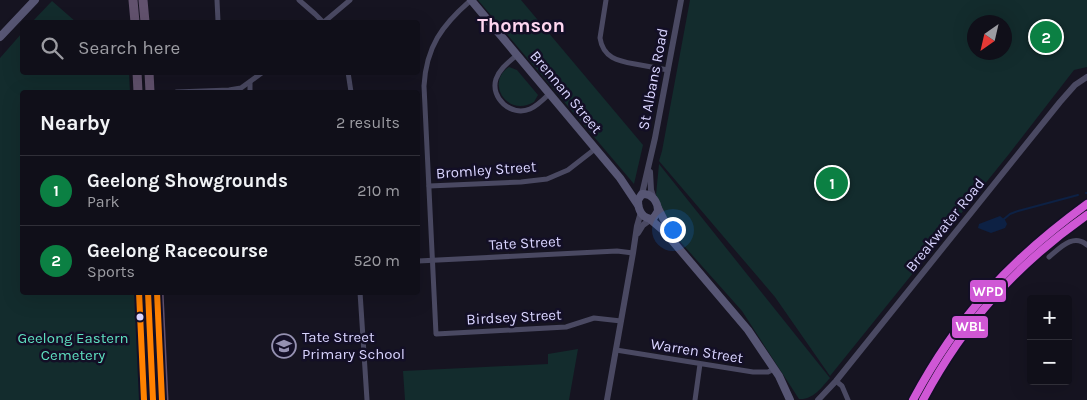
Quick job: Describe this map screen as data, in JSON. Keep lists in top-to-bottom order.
{
  "streets": {
    "main road": ["Brennan Street"],
    "street": [
      "St Albans Road",
      "Bromley Street",
      "Breakwater Road",
      "Tate Street",
      "Birdsey Street",
      "Warren Street"
    ]
  },
  "crossings": [
    ["St Albans Road", "Brennan Street"],
    ["Brennan Street", "Bromley Street"],
    ["Tate Street", "Birdsey Street"]
  ],
  "districts": ["Thomson"],
  "parks": ["Geelong Eastern Cemetery"],
  "places": {
    "school or university": ["Tate Street Primary School"]
  },
  "lines": ["transit line WPD", "transit line WBL"],
  "north": "bottom left",
  "page": {
    "pins": ["2", "1"],
    "search": "Search here",
    "heading": ["Nearby", "2 results"],
    "list": [
      {
        "mark": "1",
        "name": "Geelong Showgrounds",
        "note": "Park",
        "value": "210 m"
      },
      {
        "mark": "2",
        "name": "Geelong Racecourse",
        "note": "Sports",
        "value": "520 m"
      }
    ],
    "map_buttons": ["+", "−"]
  }
}
